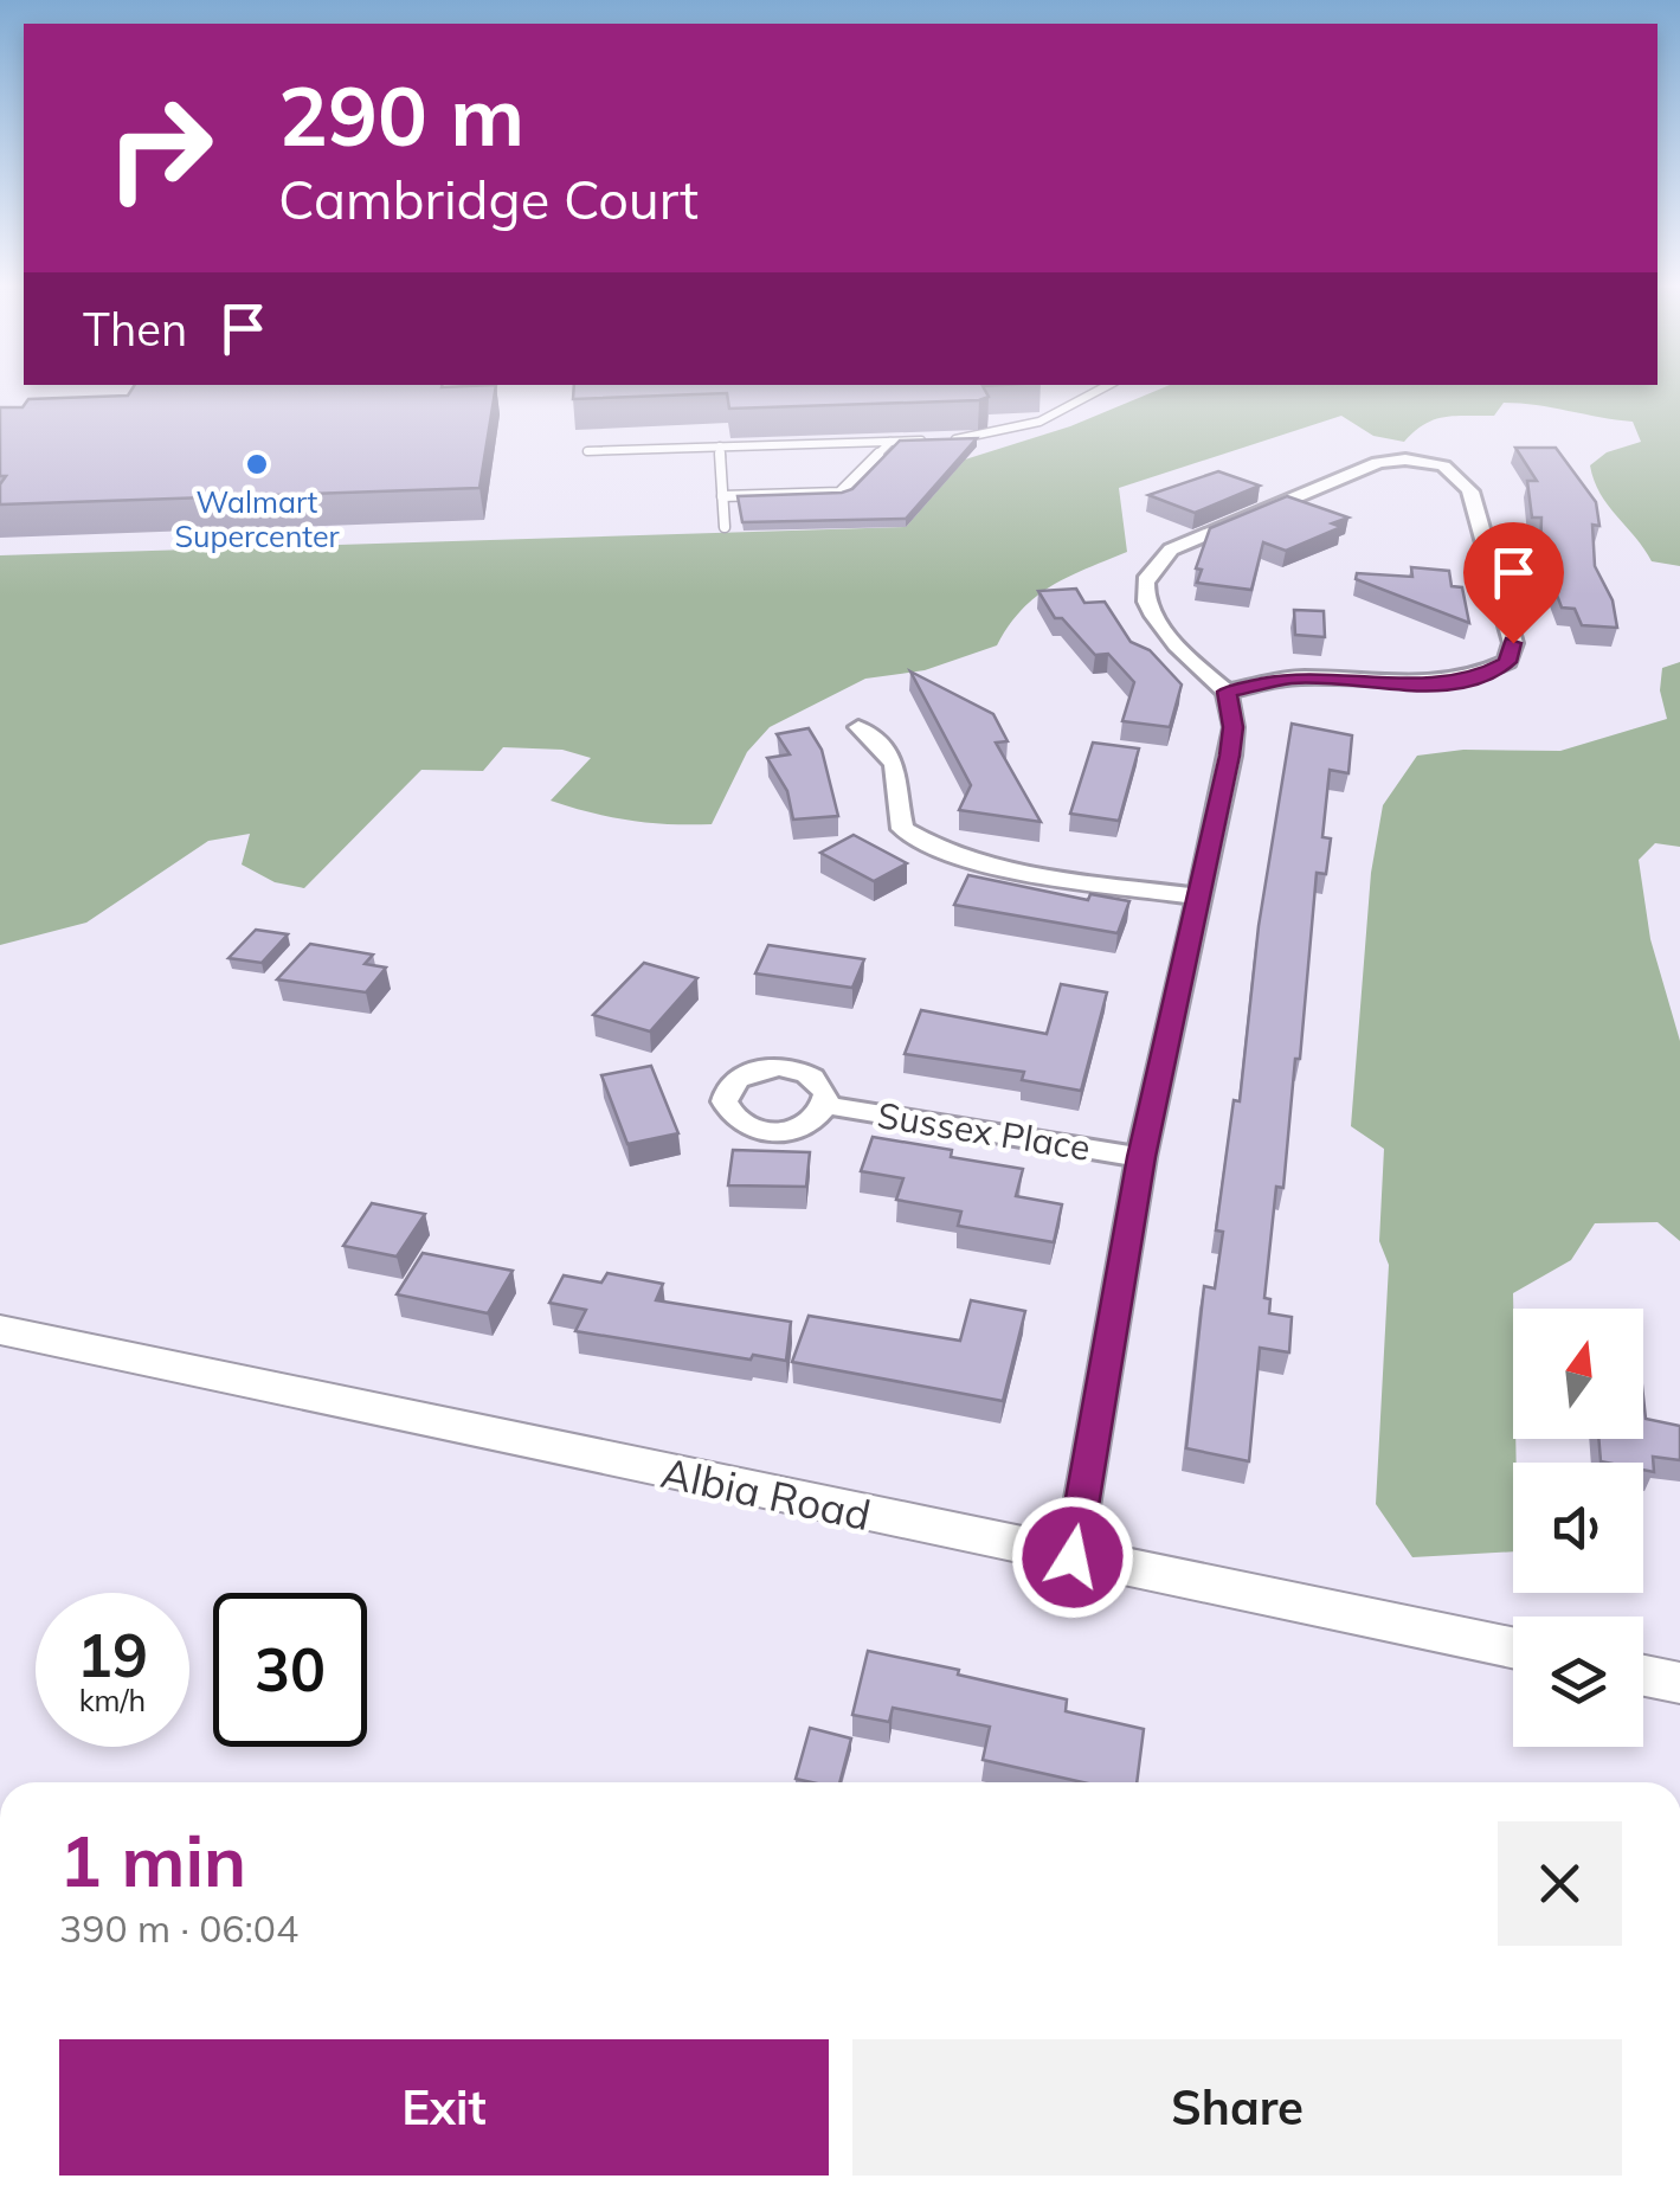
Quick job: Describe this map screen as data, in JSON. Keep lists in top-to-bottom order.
{
  "streets": {
    "street": ["Sussex Place", "Albia Road"]
  },
  "places": ["Walmart Supercenter"],
  "north": "top",
  "page": {
    "turn": ["290 m", "Cambridge Court"],
    "then": "Then",
    "speed": "19 km/h",
    "limit": "30",
    "heading": ["1 min", "390 m · 06:04"],
    "buttons": ["Exit", "Share"]
  }
}
